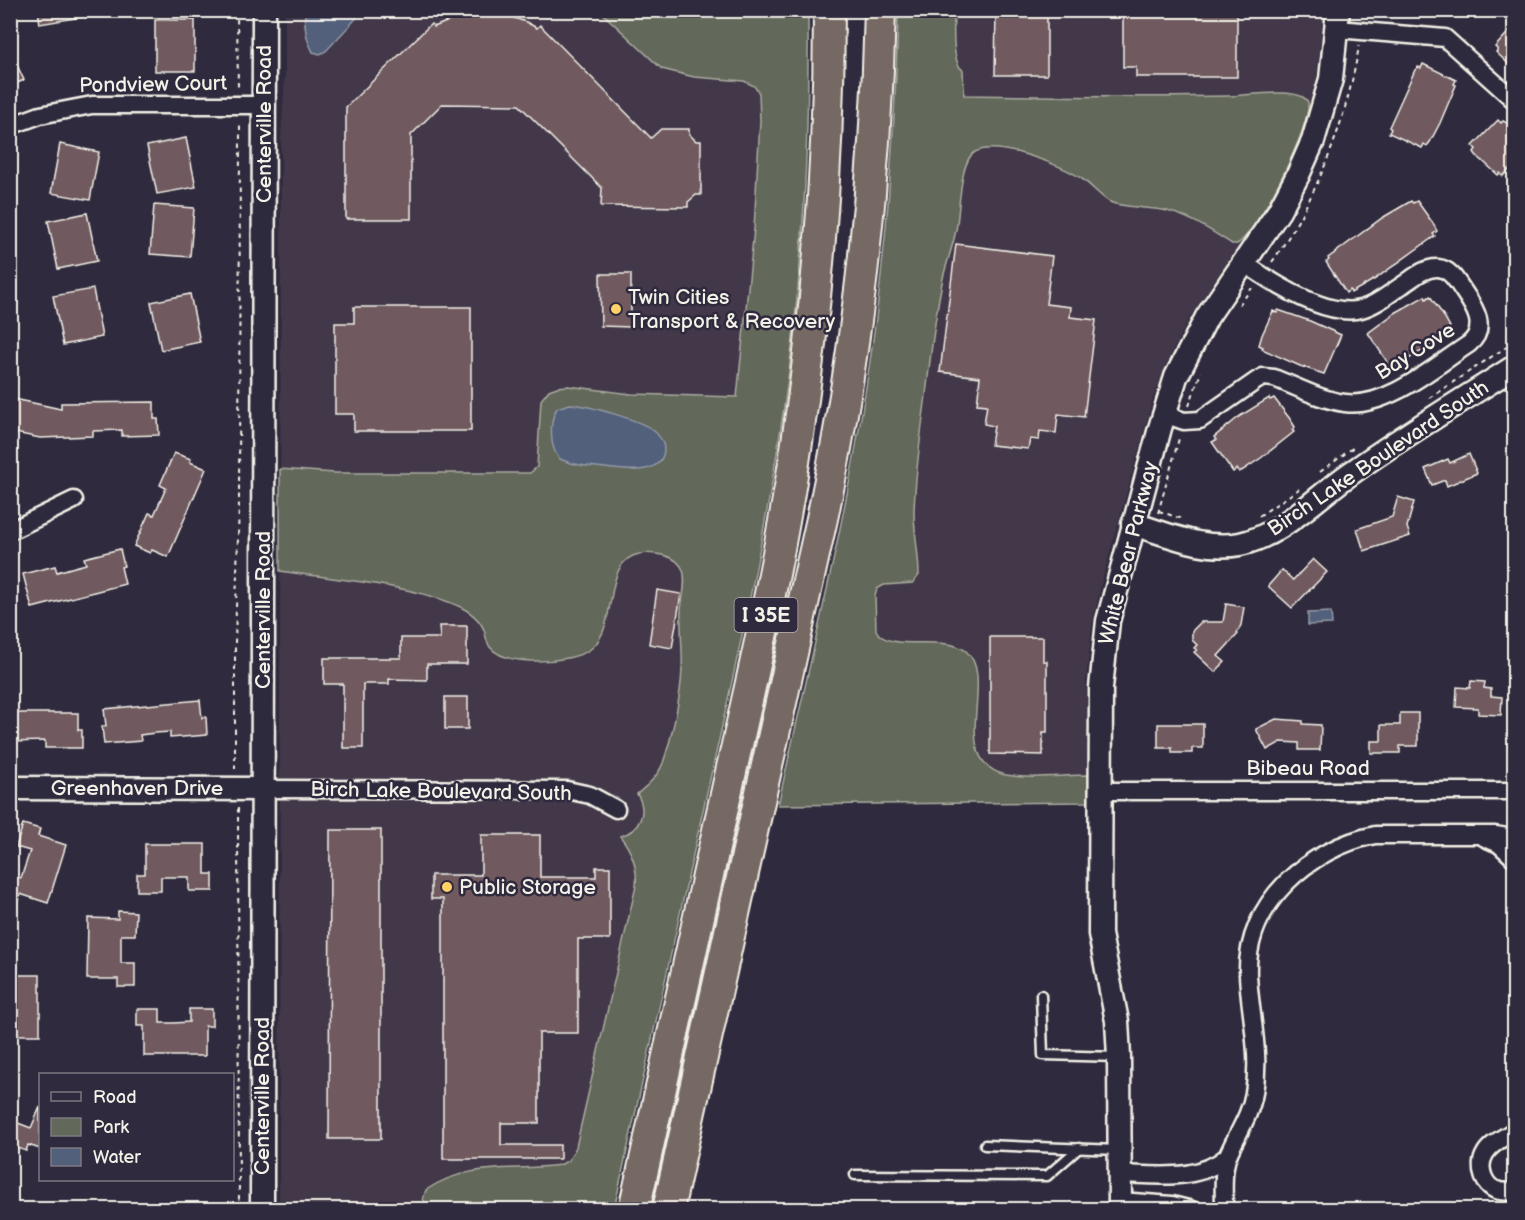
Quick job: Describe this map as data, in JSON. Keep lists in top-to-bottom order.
{
  "streets": {
    "highway": ["I 35E"],
    "street": [
      "Pondview Court",
      "Centerville Road",
      "Bay Cove",
      "Birch Lake Boulevard South",
      "White Bear Parkway",
      "Bibeau Road",
      "Greenhaven Drive"
    ]
  },
  "crossings": [
    ["Pondview Court", "Centerville Road"],
    ["Centerville Road", "Birch Lake Boulevard South"],
    ["Centerville Road", "Greenhaven Drive"],
    ["Bay Cove", "White Bear Parkway"],
    ["Birch Lake Boulevard South", "White Bear Parkway"],
    ["Birch Lake Boulevard South", "Greenhaven Drive"],
    ["White Bear Parkway", "Bibeau Road"]
  ],
  "places": ["Twin Cities Transport & Recovery", "Public Storage"],
  "legend": ["Road", "Park", "Water"]
}
